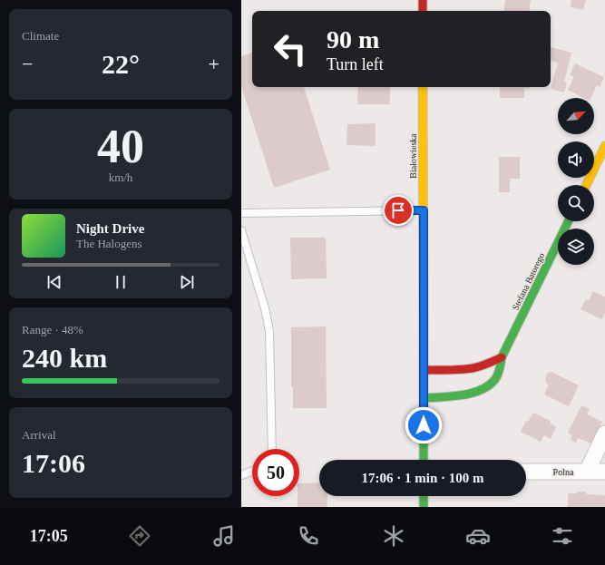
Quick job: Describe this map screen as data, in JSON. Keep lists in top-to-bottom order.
{
  "streets": {
    "main road": ["Białowieska", "Stefana Batorego"],
    "street": ["Polna"]
  },
  "crossings": [
    ["Białowieska", "Stefana Batorego"]
  ],
  "north": "top right",
  "page": {
    "tile": [
      "Climate",
      ["40", "km/h"],
      ["Range · 48%", "240 km"],
      ["Arrival", "17:06"]
    ],
    "turn": ["90 m", "Turn left"],
    "heat": ["−", "22°", "+"],
    "song": ["Night Drive", "The Halogens"],
    "limit": "50",
    "trip": "17:06 · 1 min · 100 m",
    "tabs": "17:05"
  }
}
